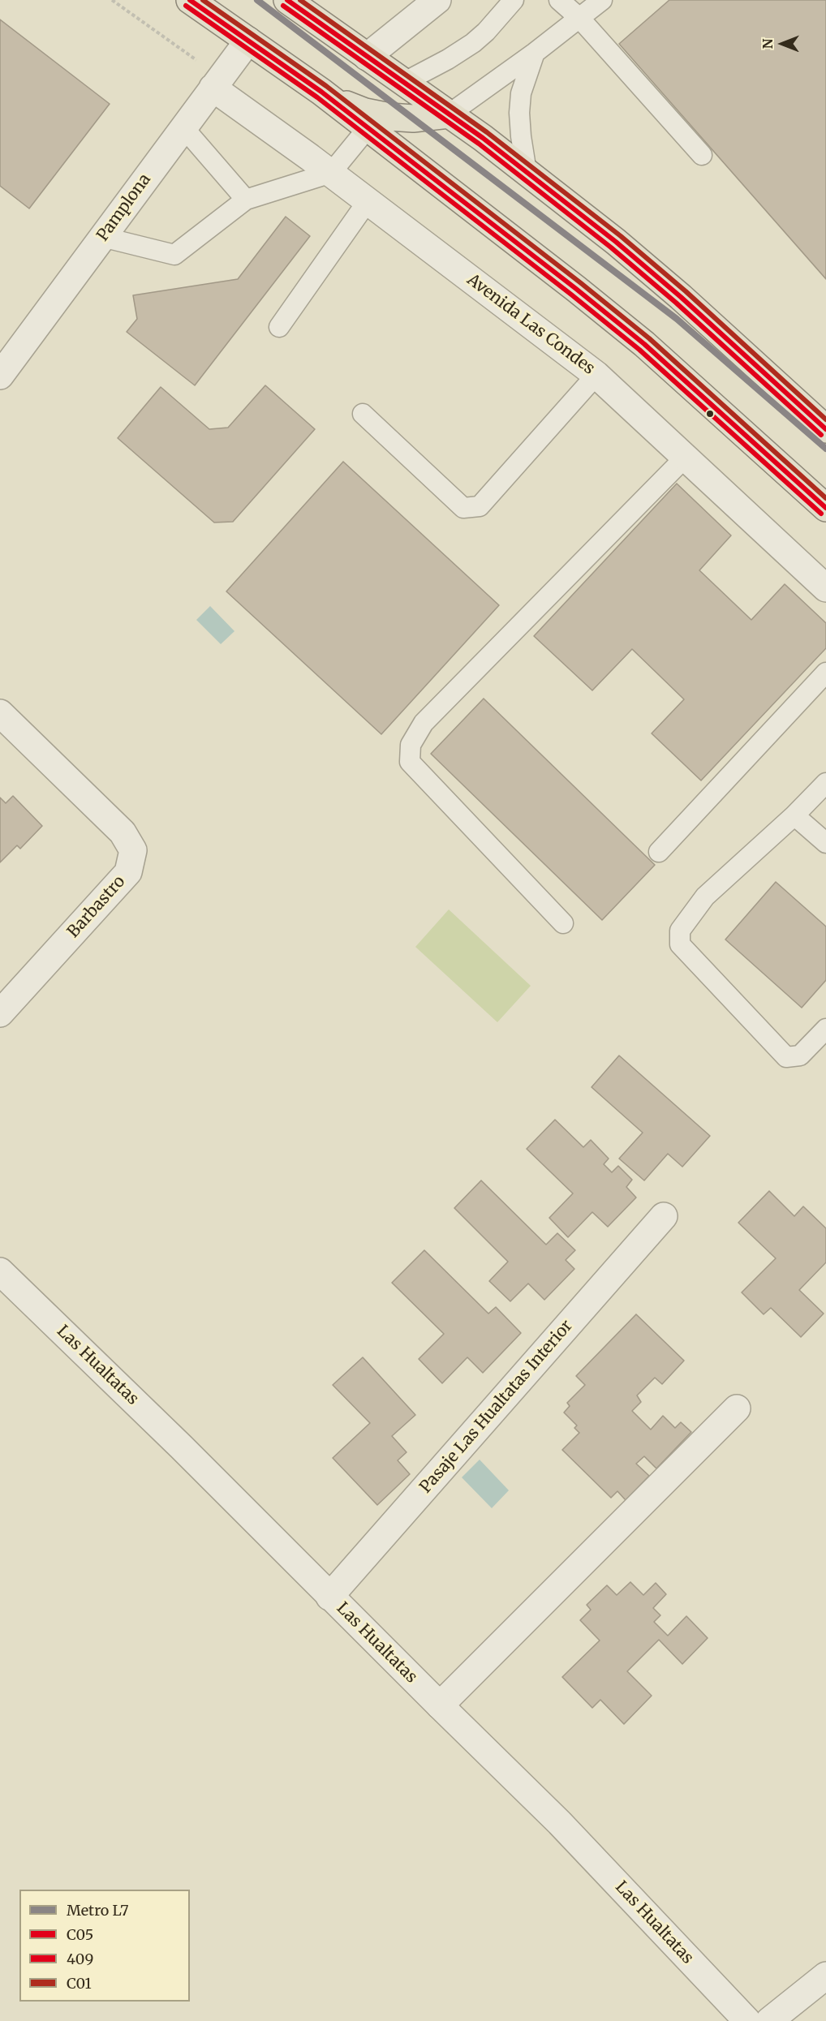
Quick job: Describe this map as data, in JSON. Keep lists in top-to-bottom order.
{
  "streets": {
    "street": [
      "Pamplona",
      "Avenida Las Condes",
      "Barbastro",
      "Las Hualtatas",
      "Pasaje Las Hualtatas Interior"
    ]
  },
  "crossings": [
    ["Pamplona", "Avenida Las Condes"],
    ["Las Hualtatas", "Pasaje Las Hualtatas Interior"]
  ],
  "lines": [
    "metro line L7",
    "transit line C05",
    "transit line C01",
    "transit line 409"
  ],
  "legend": [
    "Metro L7",
    "C05",
    "409",
    "C01"
  ],
  "north": "left"
}
